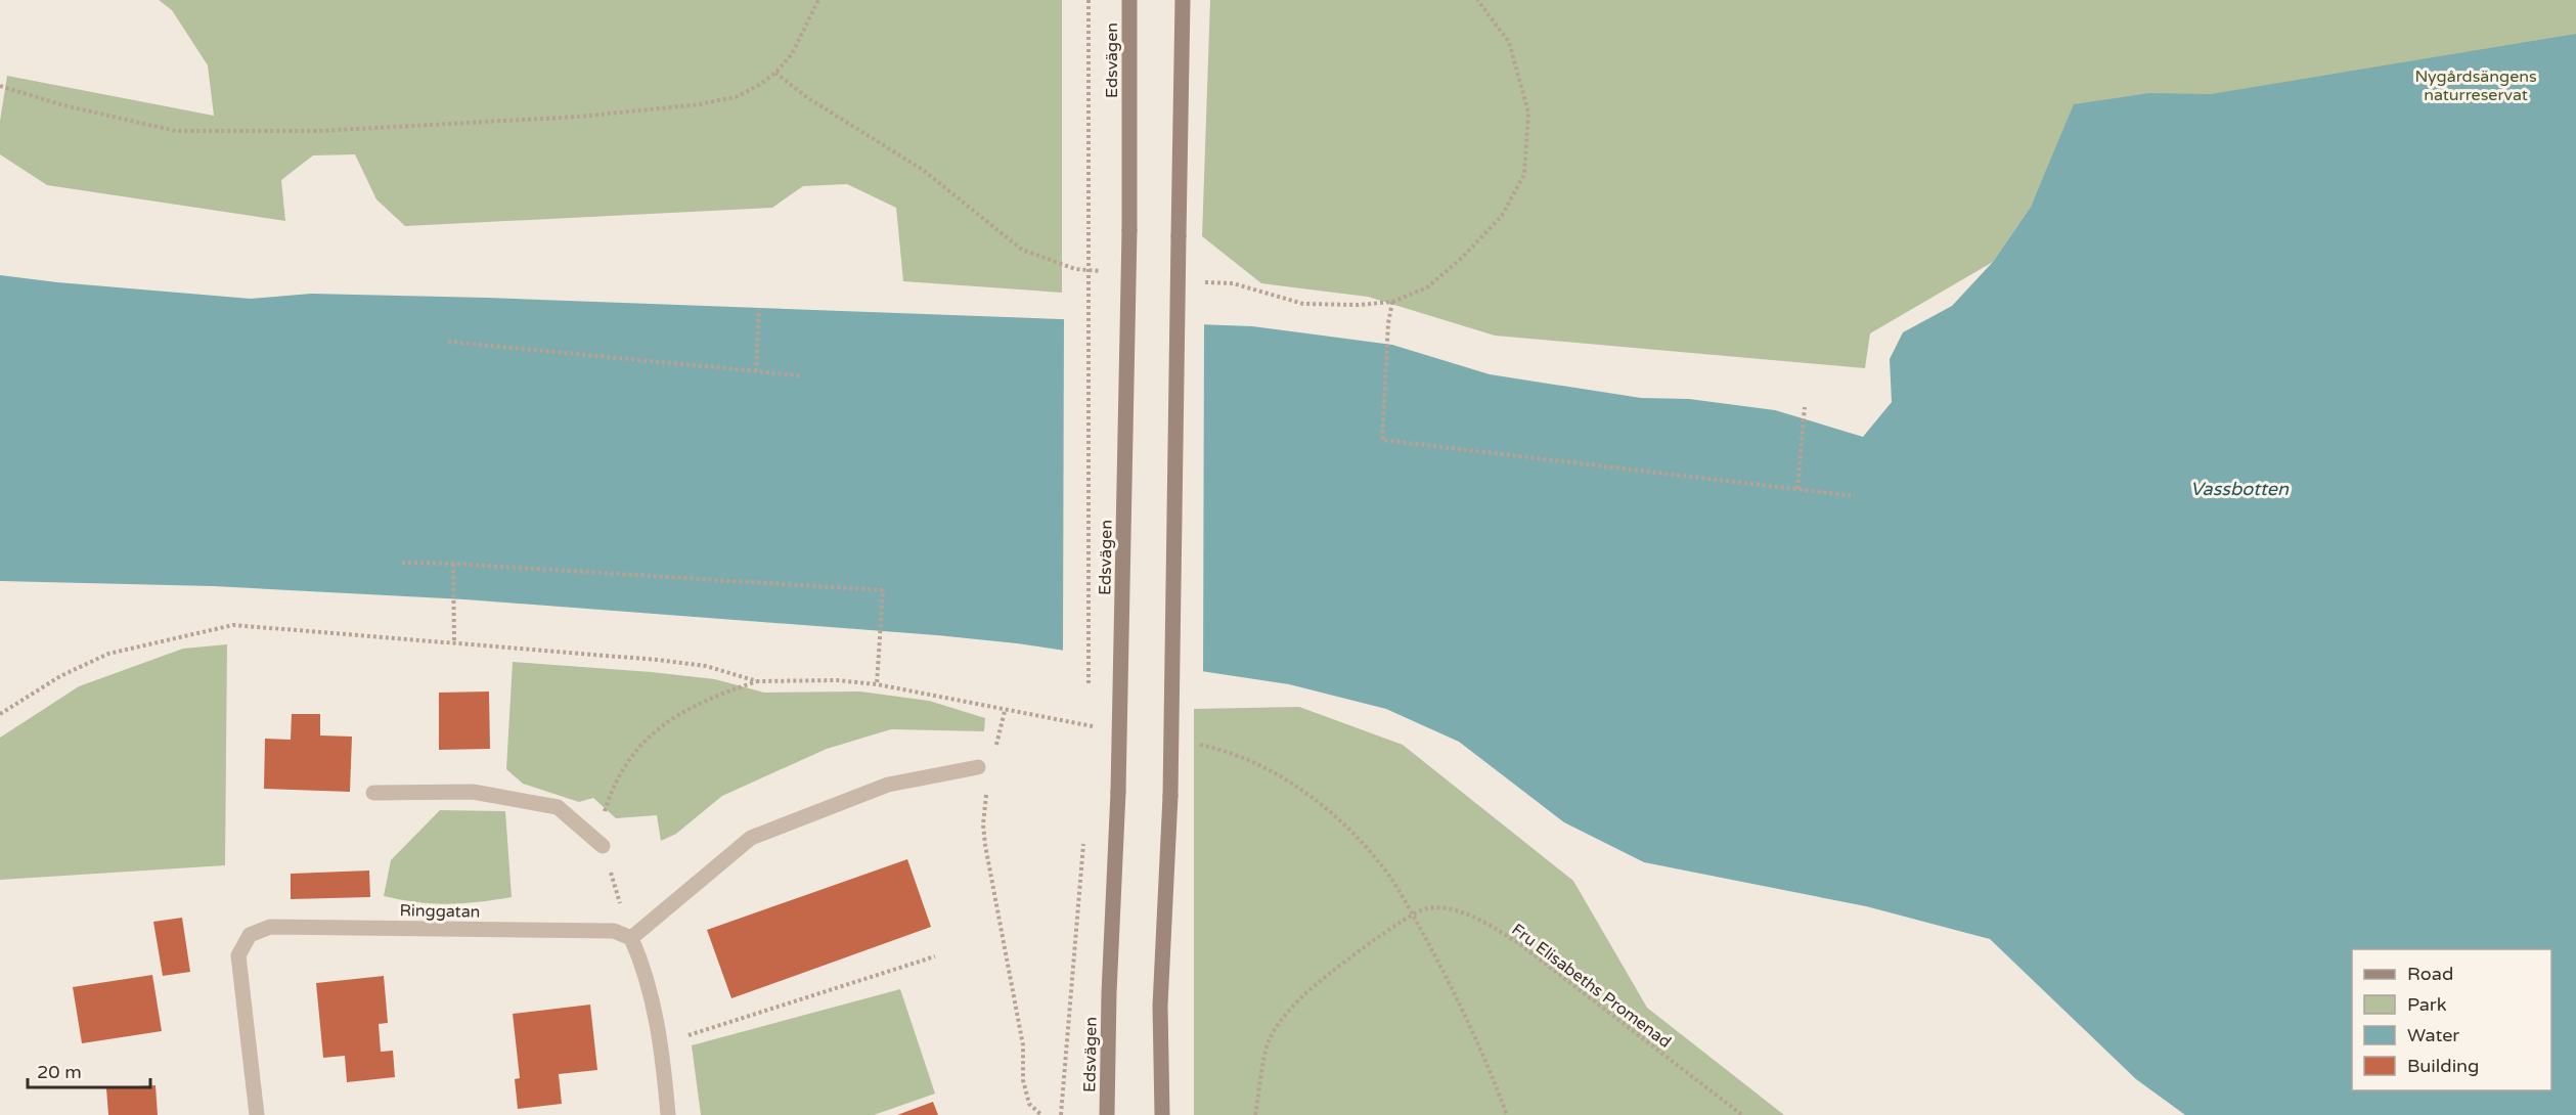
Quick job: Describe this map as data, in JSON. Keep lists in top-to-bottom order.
{
  "streets": {
    "main road": ["Edsvägen"],
    "street": ["Ringgatan"],
    "path": ["Fru Elisabeths Promenad"]
  },
  "water": ["Vassbotten"],
  "parks": ["Nygårdsängens naturreservat"],
  "legend": [
    "Road",
    "Park",
    "Water",
    "Building"
  ],
  "scale_bar": "20 m"
}
